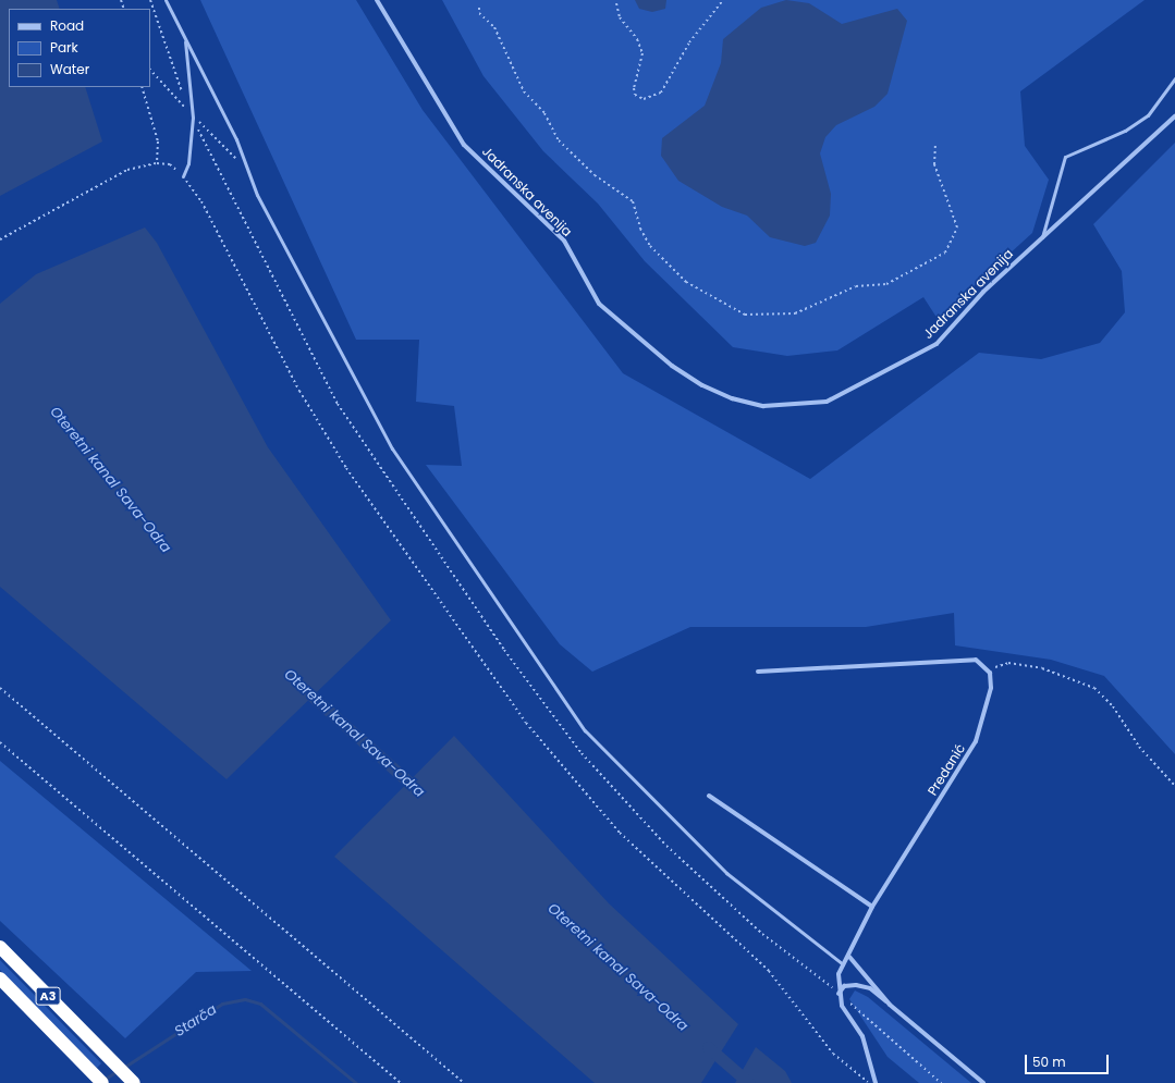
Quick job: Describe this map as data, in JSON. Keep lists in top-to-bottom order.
{
  "streets": {
    "highway": ["A3"],
    "street": ["Jadranska avenija", "Predanić"]
  },
  "water": ["Oteretni kanal Sava-Odra", "Starča"],
  "legend": ["Road", "Park", "Water"],
  "scale_bar": "50 m"
}
